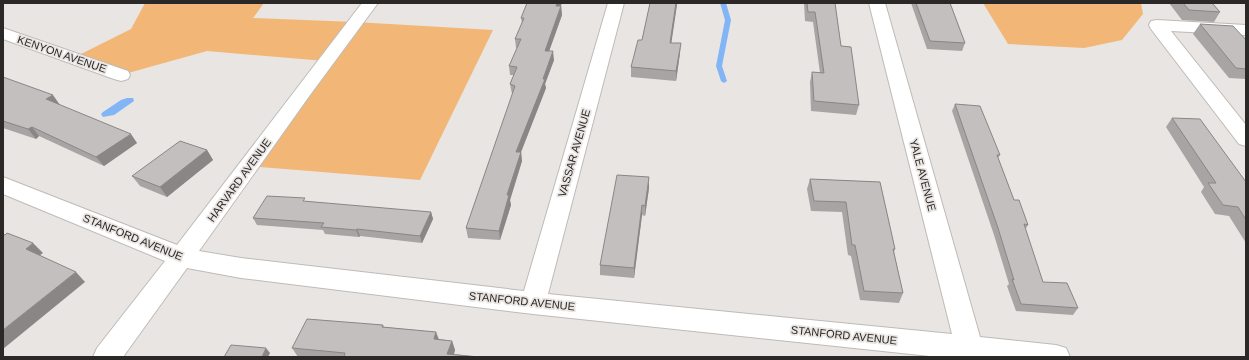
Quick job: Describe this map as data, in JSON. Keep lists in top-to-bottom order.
{
  "streets": {
    "street": [
      "KENYON AVENUE",
      "VASSAR AVENUE",
      "YALE AVENUE",
      "HARVARD AVENUE",
      "STANFORD AVENUE"
    ]
  },
  "crossings": [
    ["VASSAR AVENUE", "STANFORD AVENUE"],
    ["YALE AVENUE", "STANFORD AVENUE"],
    ["HARVARD AVENUE", "STANFORD AVENUE"]
  ]
}
